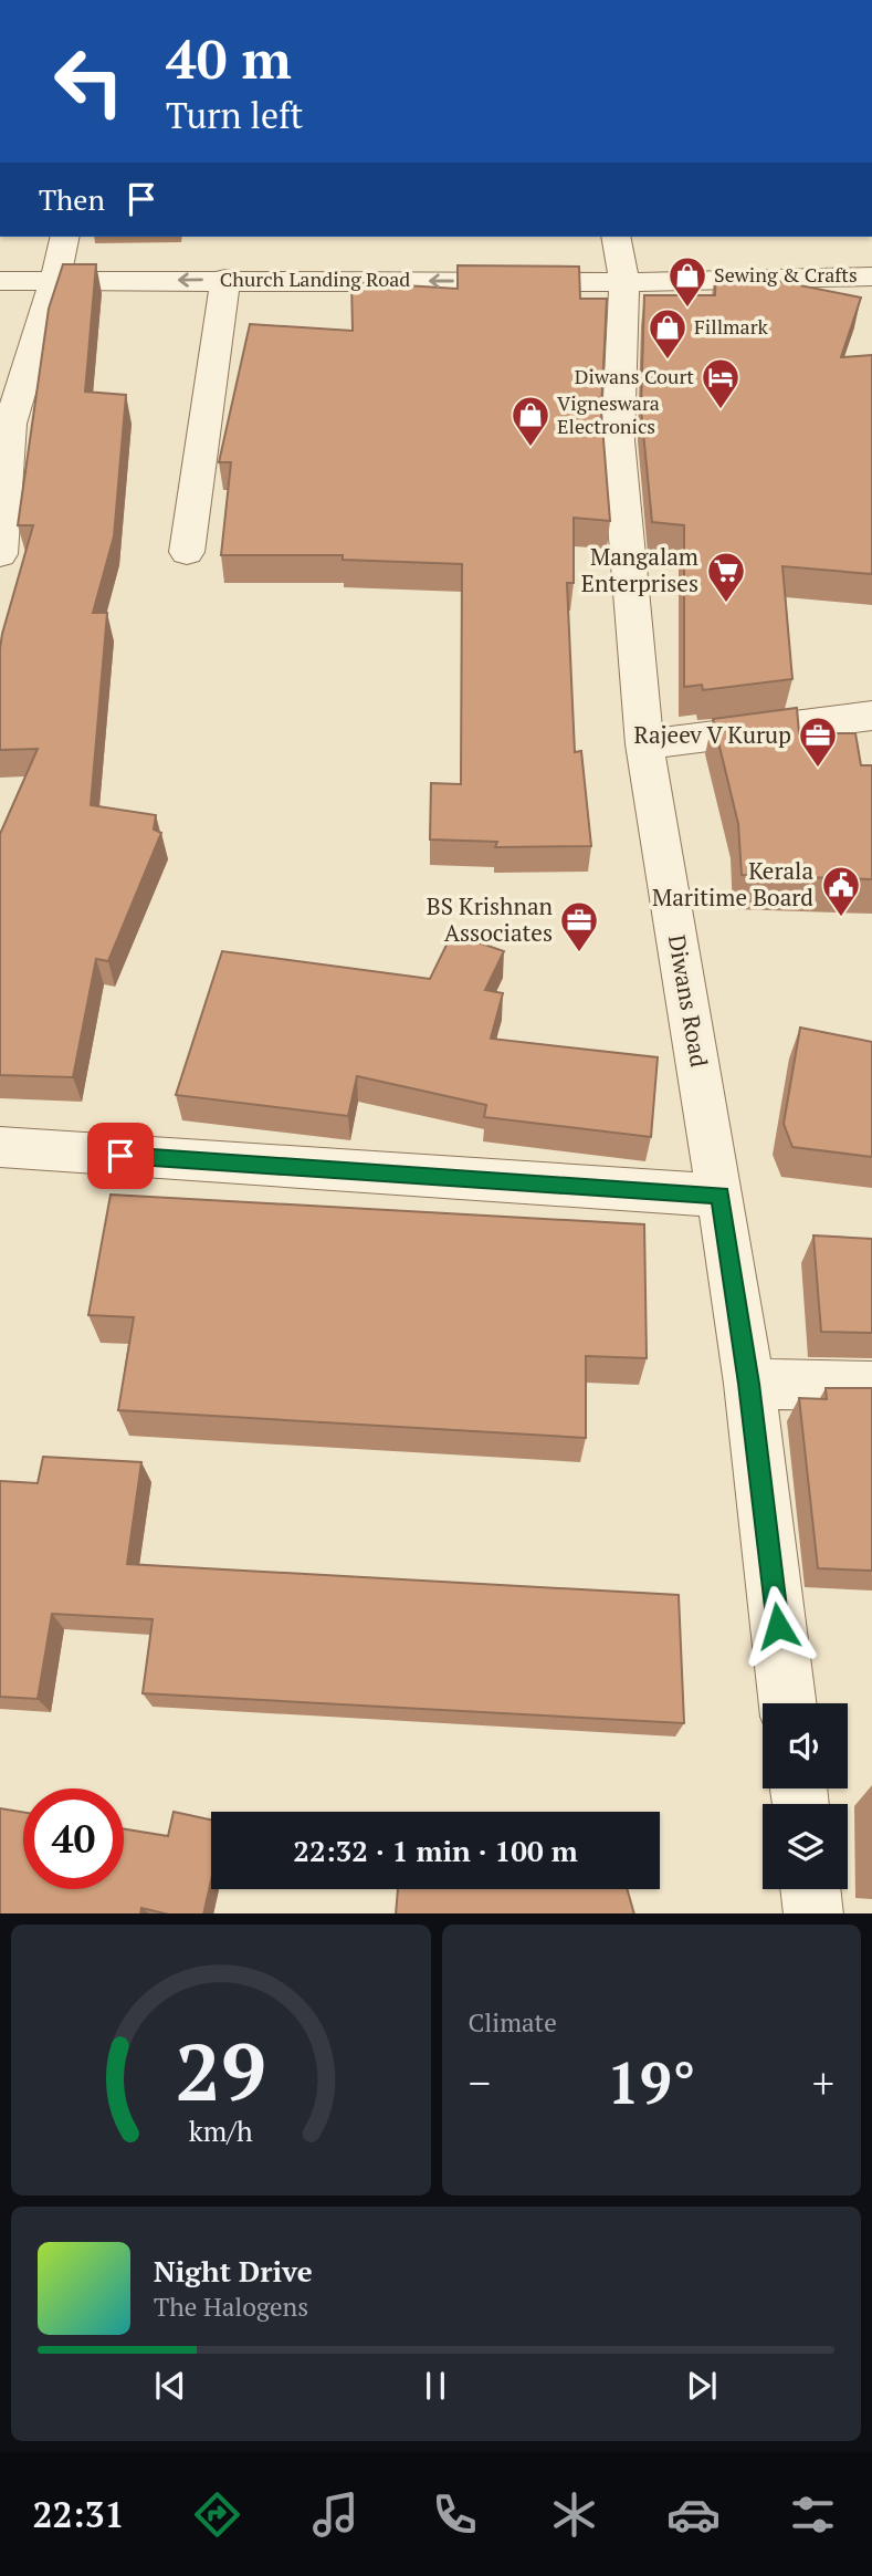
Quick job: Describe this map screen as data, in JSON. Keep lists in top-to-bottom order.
{
  "streets": {
    "street": ["Church Landing Road", "Diwans Road"]
  },
  "crossings": [
    ["Church Landing Road", "Diwans Road"]
  ],
  "one_way": ["Church Landing Road"],
  "places": {
    "shop": ["Sewing & Crafts", "Fillmark", "Vigneswara Electronics"],
    "hotel": ["Diwans Court"],
    "supermarket": ["Mangalam Enterprises"],
    "office": ["Rajeev V Kurup", "BS Krishnan Associates"],
    "public building": ["Kerala Maritime Board"]
  },
  "page": {
    "turn": ["40 m", "Turn left"],
    "then": "Then",
    "limit": "40",
    "trip": "22:32 · 1 min · 100 m",
    "tile": "Climate",
    "heat": ["−", "19°", "+"],
    "song": ["Night Drive", "The Halogens"],
    "tabs": "22:31",
    "gauge": ["29", "km/h"]
  }
}
